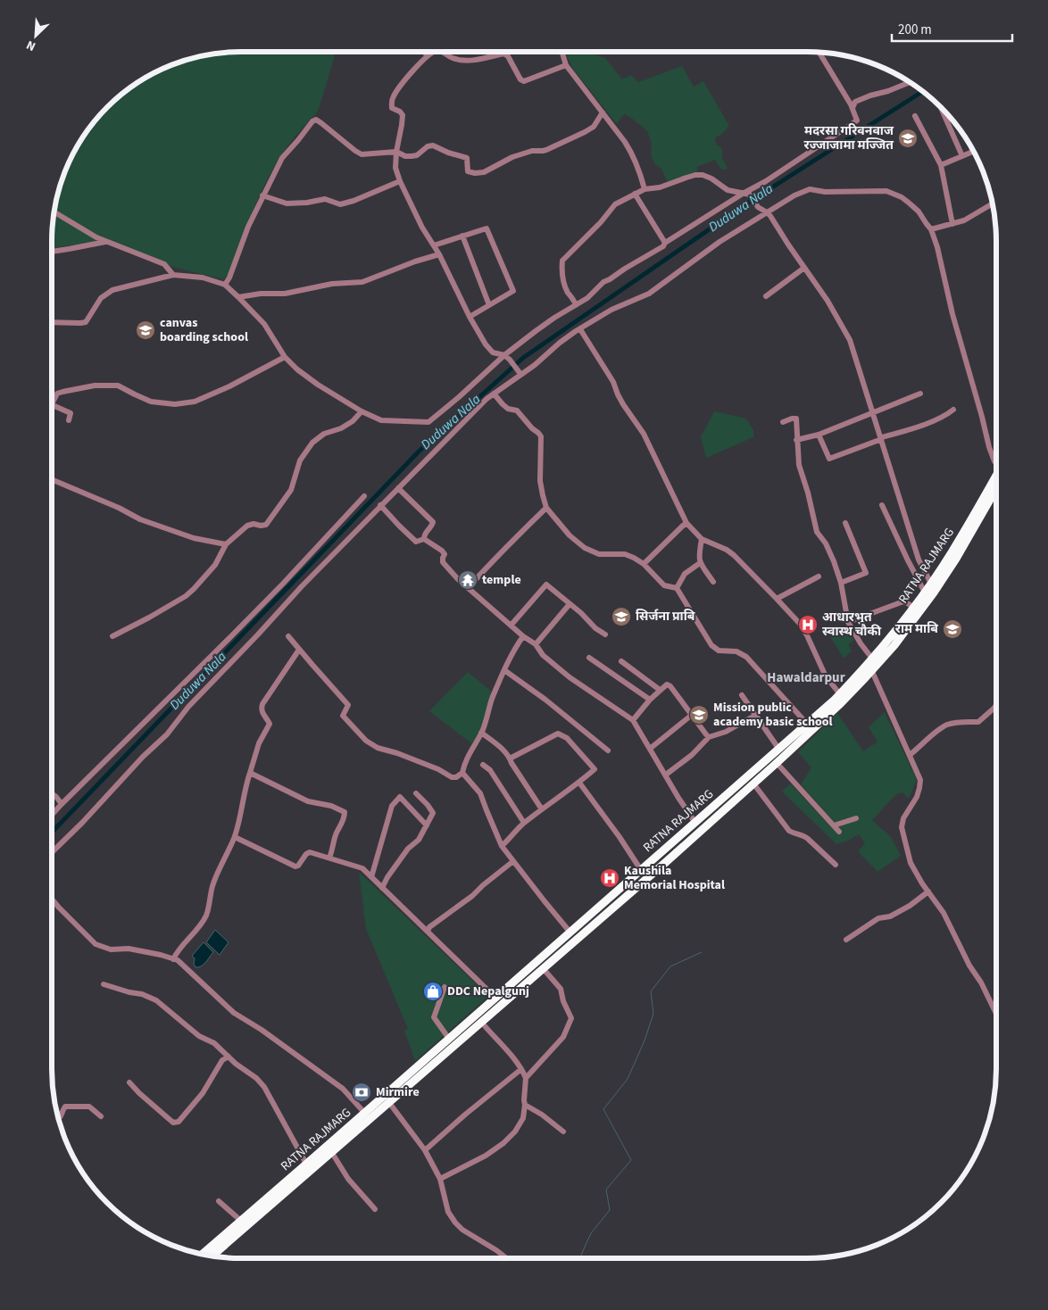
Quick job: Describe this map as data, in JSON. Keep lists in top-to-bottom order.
{
  "streets": {
    "highway": ["RATNA RAJMARG"]
  },
  "districts": ["Hawaldarpur"],
  "water": ["Duduwa Nala"],
  "places": {
    "school or university": [
      "मदरसा गरिवनवाज रज्जाजामा मज्जित",
      "canvas boarding school",
      "सिर्जना प्राबि",
      "राम माबि",
      "Mission public academy basic school"
    ],
    "temple": ["temple"],
    "hospital": ["आधारभुत स्वास्थ चौकी", "Kaushila Memorial Hospital"],
    "shop": ["DDC Nepalgunj"],
    "bank": ["Mirmire"]
  },
  "scale_bar": "200 m",
  "north": "bottom left"
}
